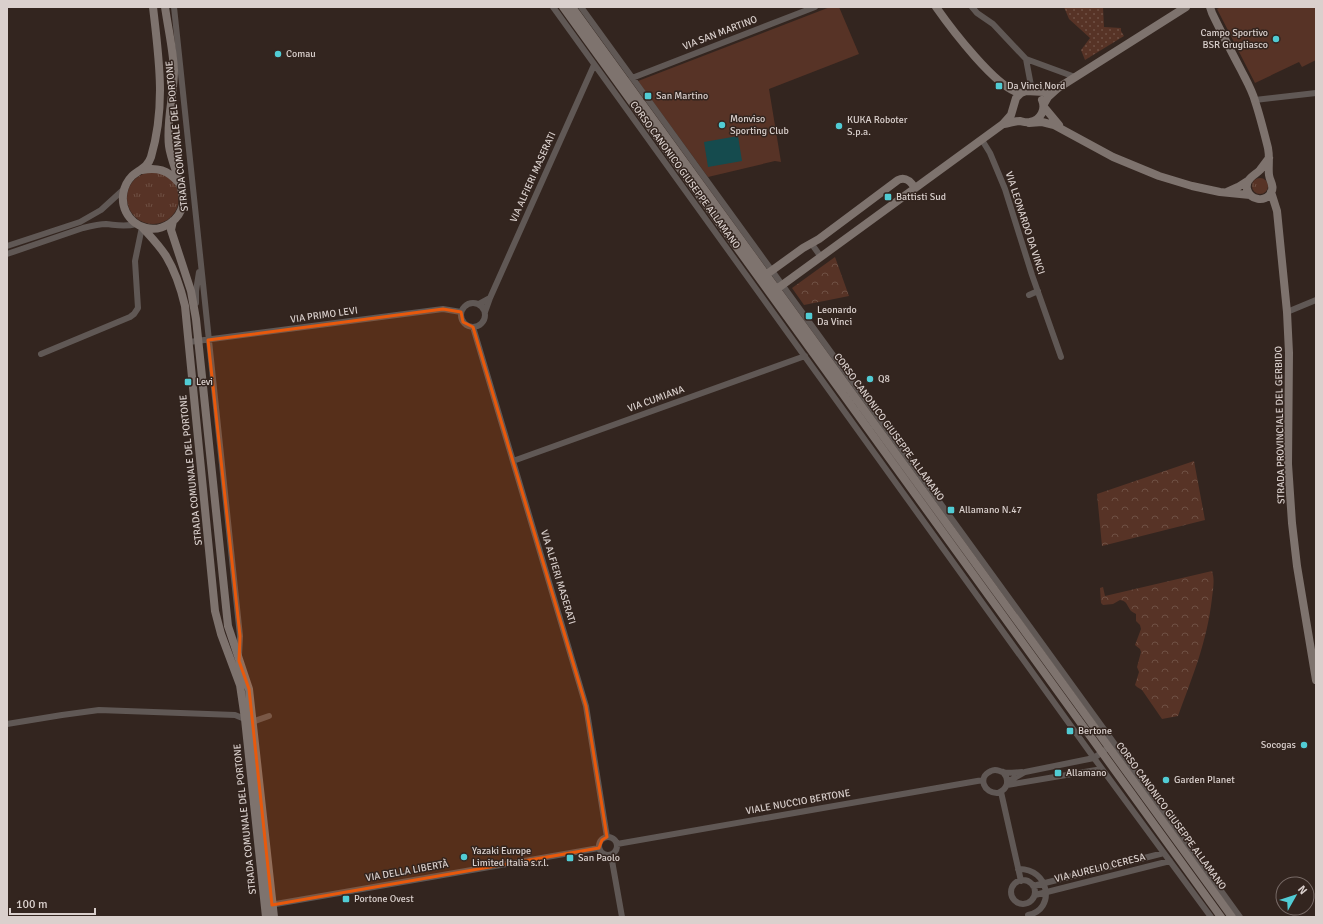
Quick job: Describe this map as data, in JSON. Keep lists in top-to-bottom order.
{
  "streets": {
    "street": [
      "VIA SAN MARTINO",
      "STRADA COMUNALE DEL PORTONE",
      "CORSO CANONICO GIUSEPPE ALLAMANO",
      "VIA ALFIERI MASERATI",
      "VIA LEONARDO DA VINCI",
      "VIA PRIMO LEVI",
      "VIA CUMIANA",
      "STRADA PROVINCIALE DEL GERBIDO",
      "VIALE NUCCIO BERTONE",
      "VIA AURELIO CERESA",
      "VIA DELLA LIBERTÀ"
    ]
  },
  "crossings": [
    ["VIA SAN MARTINO", "CORSO CANONICO GIUSEPPE ALLAMANO"],
    ["STRADA COMUNALE DEL PORTONE", "VIA PRIMO LEVI"],
    ["STRADA COMUNALE DEL PORTONE", "VIA DELLA LIBERTÀ"],
    ["CORSO CANONICO GIUSEPPE ALLAMANO", "VIA ALFIERI MASERATI"],
    ["CORSO CANONICO GIUSEPPE ALLAMANO", "VIA CUMIANA"],
    ["CORSO CANONICO GIUSEPPE ALLAMANO", "VIALE NUCCIO BERTONE"],
    ["CORSO CANONICO GIUSEPPE ALLAMANO", "VIA AURELIO CERESA"],
    ["VIA ALFIERI MASERATI", "VIA PRIMO LEVI"],
    ["VIA ALFIERI MASERATI", "VIA CUMIANA"],
    ["VIA ALFIERI MASERATI", "VIALE NUCCIO BERTONE"],
    ["VIA ALFIERI MASERATI", "VIA DELLA LIBERTÀ"],
    ["VIALE NUCCIO BERTONE", "VIA DELLA LIBERTÀ"]
  ],
  "places": {
    "other": [
      "Campo Sportivo BSR Grugliasco",
      "Comau",
      "Monviso Sporting Club",
      "KUKA Roboter S.p.a.",
      "Q8",
      "Socogas",
      "Garden Planet",
      "Yazaki Europe Limited Italia s.r.l."
    ],
    "transit": [
      "Da Vinci Nord",
      "San Martino",
      "Battisti Sud",
      "Leonardo Da Vinci",
      "Levi",
      "Allamano N.47",
      "Bertone",
      "Allamano",
      "San Paolo",
      "Portone Ovest"
    ]
  },
  "scale_bar": "100 m",
  "north": "top right"
}
